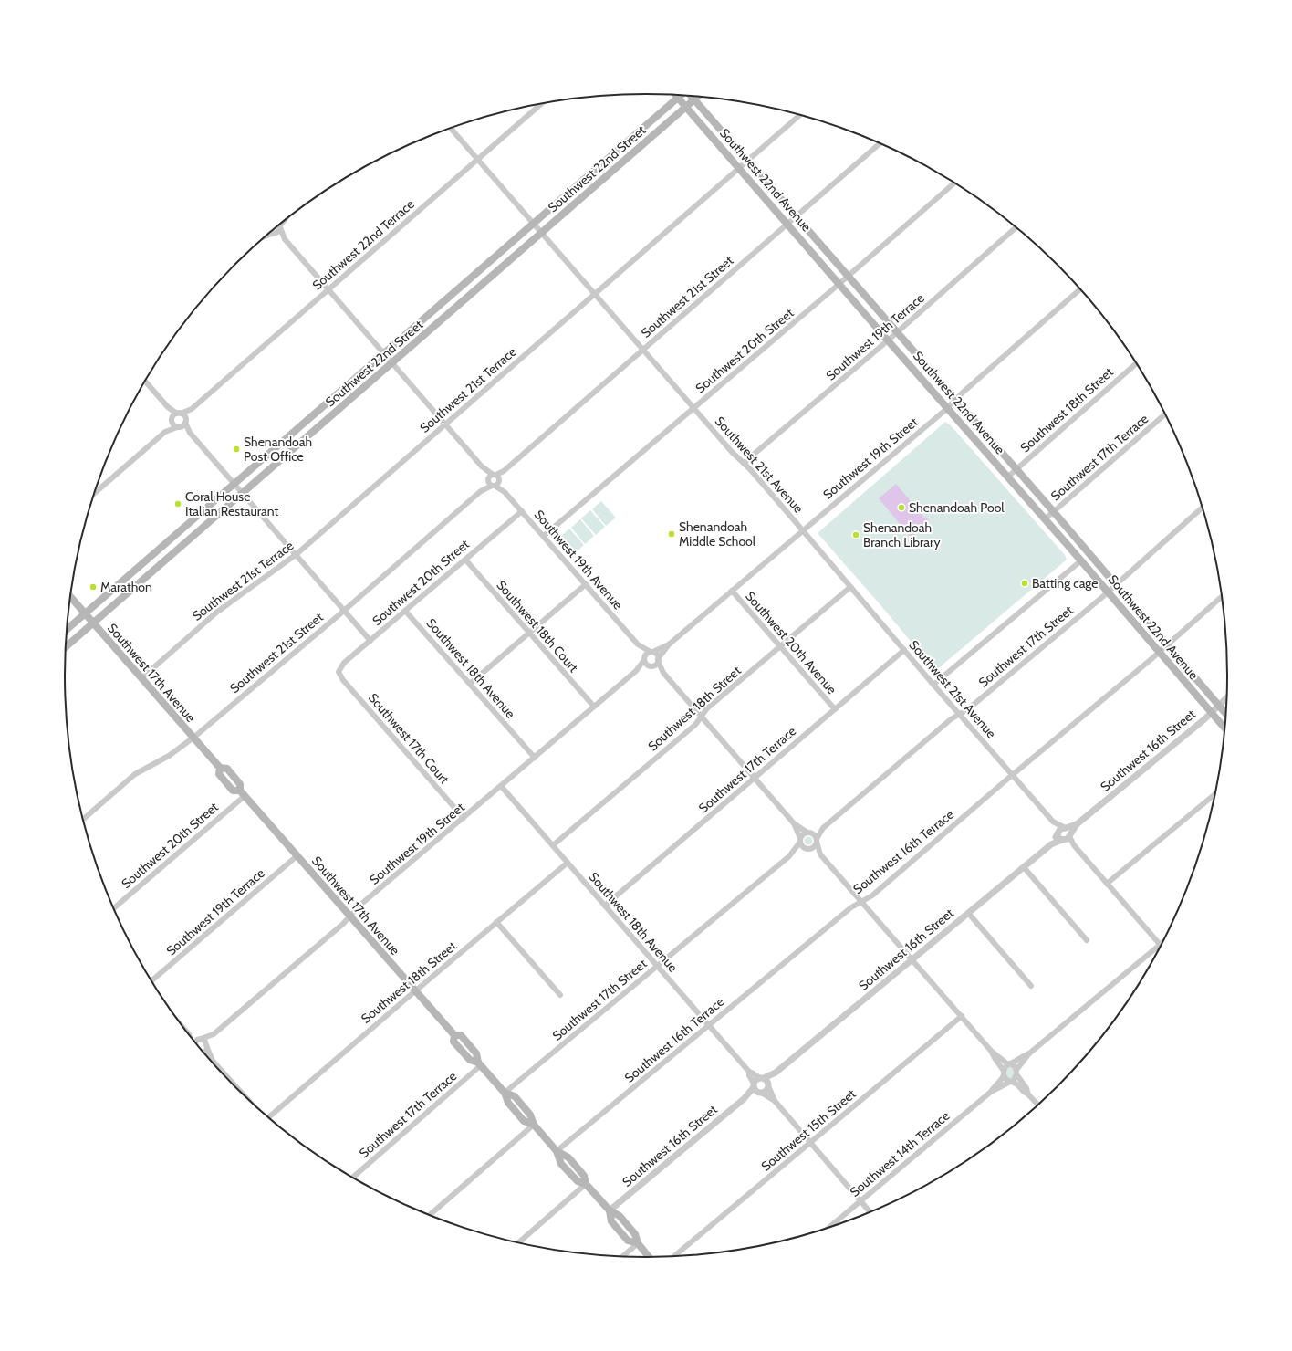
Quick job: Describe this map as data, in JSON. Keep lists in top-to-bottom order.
{
  "streets": {
    "main road": ["Southwest 22nd Street", "Southwest 22nd Avenue", "Southwest 17th Avenue"],
    "street": [
      "Southwest 22nd Terrace",
      "Southwest 21st Street",
      "Southwest 19th Terrace",
      "Southwest 20th Street",
      "Southwest 21st Terrace",
      "Southwest 18th Street",
      "Southwest 17th Terrace",
      "Southwest 19th Street",
      "Southwest 21st Avenue",
      "Southwest 19th Avenue",
      "Southwest 18th Court",
      "Southwest 20th Avenue",
      "Southwest 17th Street",
      "Southwest 18th Avenue",
      "Southwest 17th Court",
      "Southwest 16th Street",
      "Southwest 16th Terrace",
      "Southwest 15th Street",
      "Southwest 14th Terrace"
    ]
  },
  "crossings": [
    ["Southwest 22nd Street", "Southwest 22nd Avenue"],
    ["Southwest 22nd Street", "Southwest 21st Avenue"],
    ["Southwest 22nd Street", "Southwest 19th Avenue"],
    ["Southwest 22nd Street", "Southwest 17th Avenue"],
    ["Southwest 22nd Avenue", "Southwest 21st Street"],
    ["Southwest 22nd Avenue", "Southwest 19th Terrace"],
    ["Southwest 22nd Avenue", "Southwest 20th Street"],
    ["Southwest 22nd Avenue", "Southwest 21st Terrace"],
    ["Southwest 22nd Avenue", "Southwest 18th Street"],
    ["Southwest 22nd Avenue", "Southwest 17th Terrace"],
    ["Southwest 22nd Avenue", "Southwest 19th Street"],
    ["Southwest 22nd Avenue", "Southwest 17th Street"],
    ["Southwest 22nd Avenue", "Southwest 16th Street"],
    ["Southwest 22nd Avenue", "Southwest 16th Terrace"],
    ["Southwest 22nd Terrace", "Southwest 21st Avenue"],
    ["Southwest 22nd Terrace", "Southwest 19th Avenue"],
    ["Southwest 21st Street", "Southwest 21st Avenue"],
    ["Southwest 21st Street", "Southwest 19th Avenue"],
    ["Southwest 21st Street", "Southwest 17th Avenue"],
    ["Southwest 19th Terrace", "Southwest 21st Avenue"],
    ["Southwest 19th Terrace", "Southwest 17th Avenue"],
    ["Southwest 20th Street", "Southwest 21st Avenue"],
    ["Southwest 20th Street", "Southwest 19th Avenue"],
    ["Southwest 20th Street", "Southwest 18th Court"],
    ["Southwest 20th Street", "Southwest 18th Avenue"],
    ["Southwest 20th Street", "Southwest 17th Avenue"],
    ["Southwest 20th Street", "Southwest 17th Court"],
    ["Southwest 21st Terrace", "Southwest 21st Avenue"],
    ["Southwest 21st Terrace", "Southwest 19th Avenue"],
    ["Southwest 21st Terrace", "Southwest 17th Avenue"],
    ["Southwest 18th Street", "Southwest 21st Avenue"],
    ["Southwest 18th Street", "Southwest 20th Avenue"],
    ["Southwest 18th Street", "Southwest 18th Avenue"],
    ["Southwest 18th Street", "Southwest 17th Avenue"],
    ["Southwest 17th Terrace", "Southwest 21st Avenue"],
    ["Southwest 17th Terrace", "Southwest 20th Avenue"],
    ["Southwest 17th Terrace", "Southwest 18th Avenue"],
    ["Southwest 17th Terrace", "Southwest 17th Avenue"],
    ["Southwest 19th Street", "Southwest 21st Avenue"],
    ["Southwest 19th Street", "Southwest 19th Avenue"],
    ["Southwest 19th Street", "Southwest 18th Court"],
    ["Southwest 19th Street", "Southwest 20th Avenue"],
    ["Southwest 19th Street", "Southwest 18th Avenue"],
    ["Southwest 19th Street", "Southwest 17th Avenue"],
    ["Southwest 19th Street", "Southwest 17th Court"],
    ["Southwest 21st Avenue", "Southwest 17th Street"],
    ["Southwest 21st Avenue", "Southwest 16th Street"],
    ["Southwest 21st Avenue", "Southwest 16th Terrace"],
    ["Southwest 17th Street", "Southwest 18th Avenue"],
    ["Southwest 17th Street", "Southwest 17th Avenue"],
    ["Southwest 18th Avenue", "Southwest 16th Street"],
    ["Southwest 18th Avenue", "Southwest 16th Terrace"],
    ["Southwest 17th Avenue", "Southwest 16th Street"],
    ["Southwest 17th Avenue", "Southwest 16th Terrace"]
  ],
  "places": [
    "Shenandoah Post Office",
    "Coral House Italian Restaurant",
    "Shenandoah Pool",
    "Shenandoah Middle School",
    "Shenandoah Branch Library",
    "Batting cage",
    "Marathon"
  ]
}
